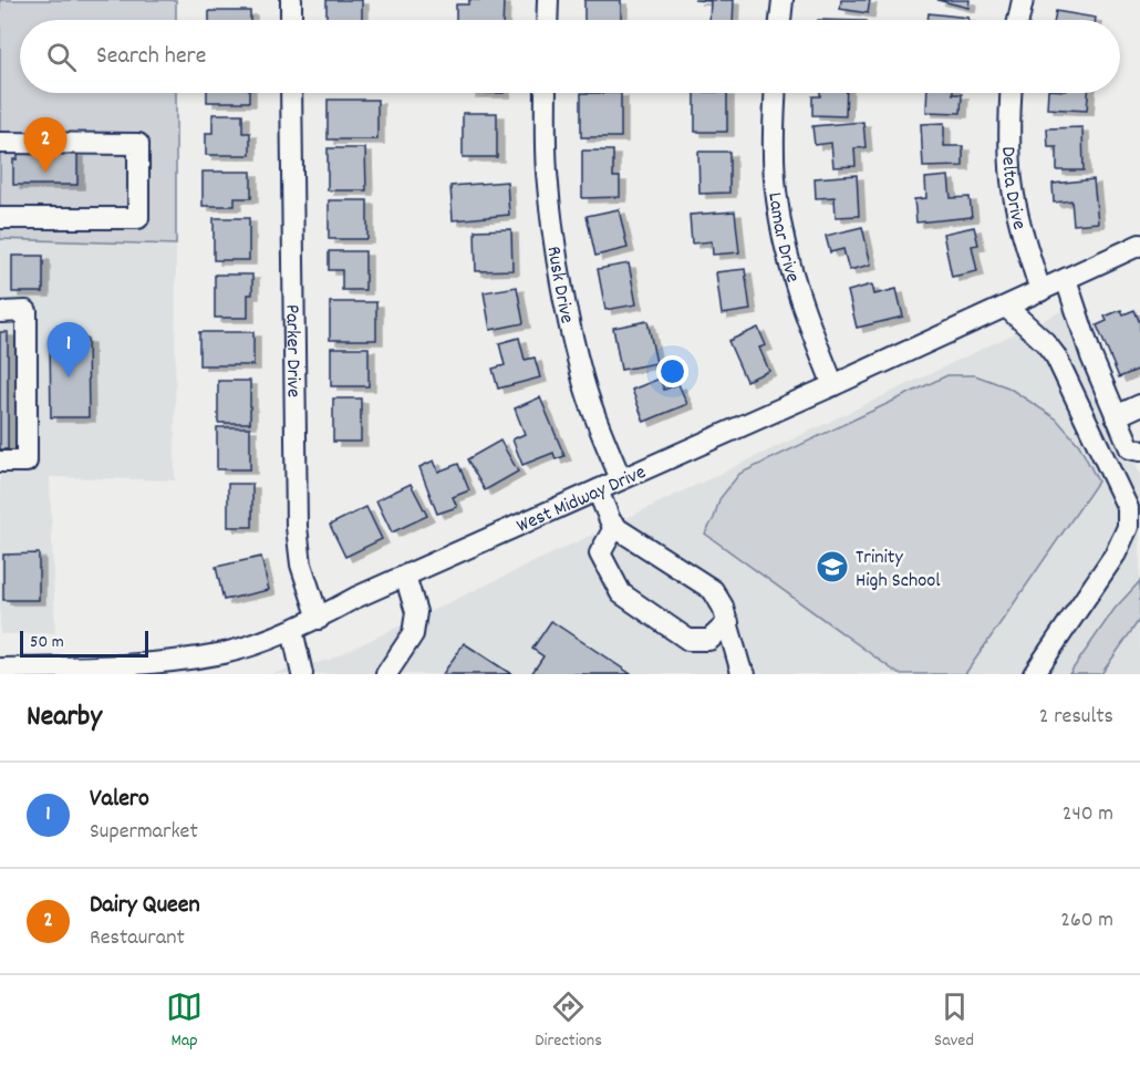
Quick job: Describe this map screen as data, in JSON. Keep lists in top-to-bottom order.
{
  "streets": {
    "street": [
      "Delta Drive",
      "Lamar Drive",
      "Rusk Drive",
      "Parker Drive",
      "West Midway Drive"
    ]
  },
  "crossings": [
    ["Delta Drive", "West Midway Drive"],
    ["Lamar Drive", "West Midway Drive"],
    ["Rusk Drive", "West Midway Drive"],
    ["Parker Drive", "West Midway Drive"]
  ],
  "places": {
    "school or university": ["Trinity High School"]
  },
  "scale_bar": "50 m",
  "page": {
    "search": "Search here",
    "pins": ["2", "1"],
    "scale": "50 m",
    "heading": ["Nearby", "2 results"],
    "list": [
      {
        "mark": "1",
        "name": "Valero",
        "note": "Supermarket",
        "value": "240 m"
      },
      {
        "mark": "2",
        "name": "Dairy Queen",
        "note": "Restaurant",
        "value": "260 m"
      }
    ],
    "nav": ["Map", "Directions", "Saved"]
  }
}
